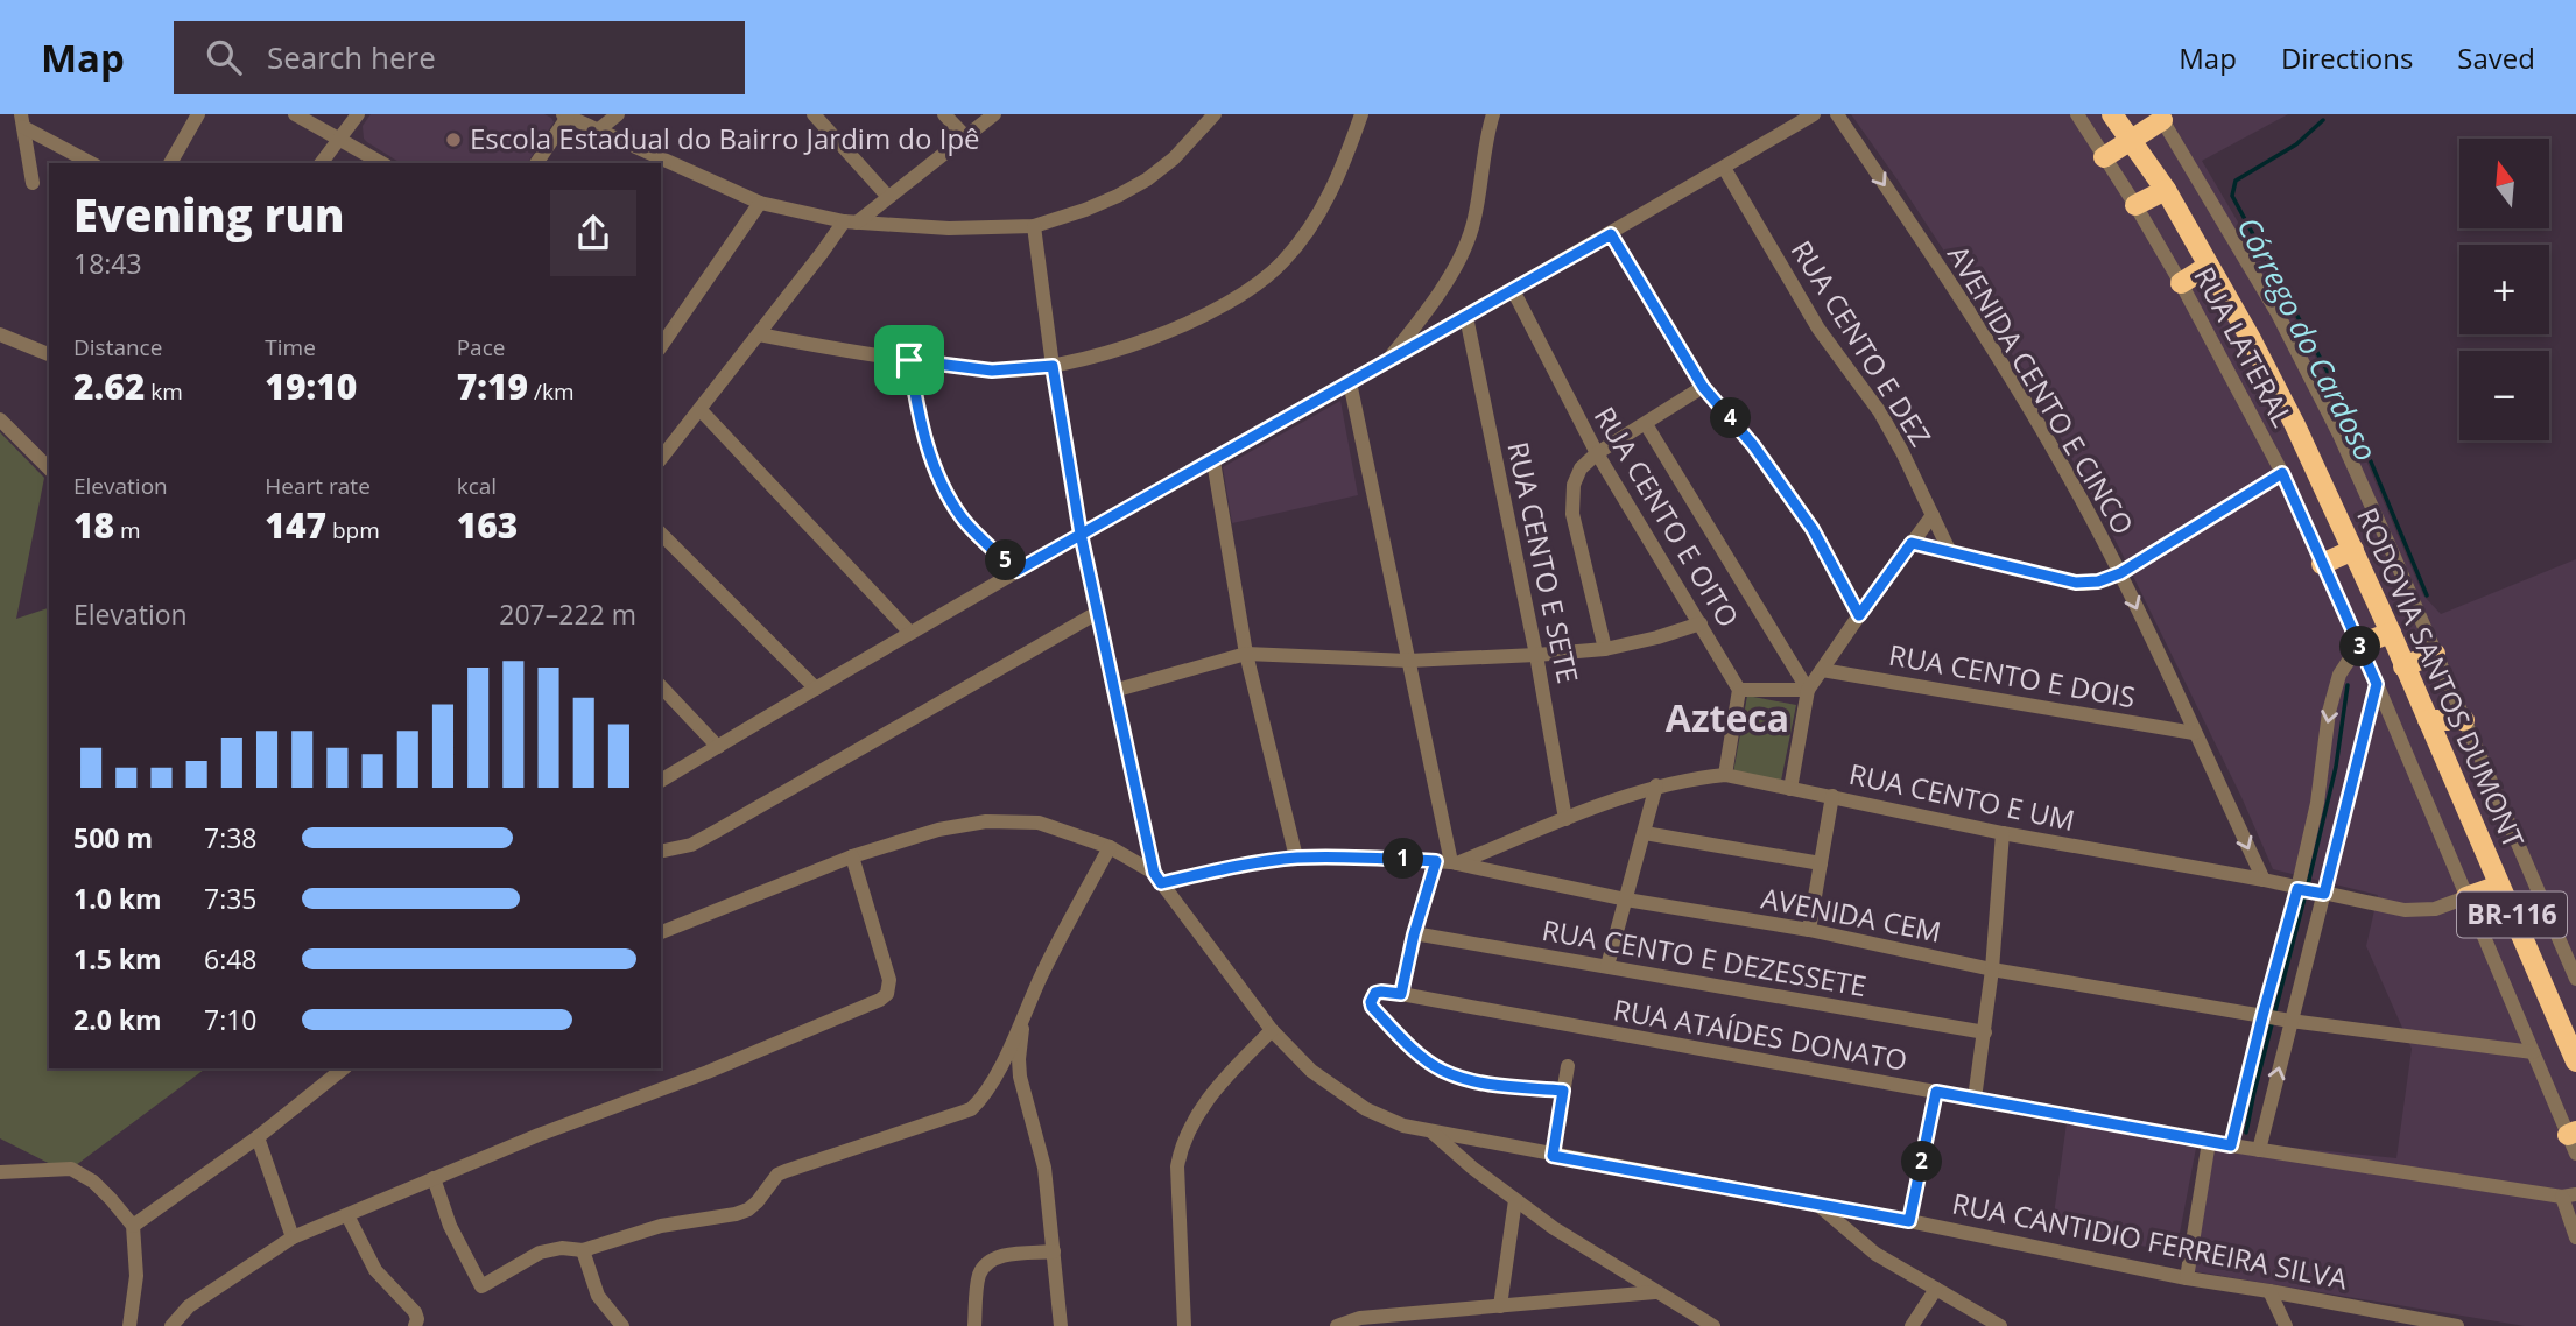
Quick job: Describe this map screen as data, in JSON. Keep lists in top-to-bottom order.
{
  "streets": {
    "highway": ["RODOVIA SANTOS DUMONT", "BR-116"],
    "street": [
      "RUA CENTO E DEZ",
      "RUA LATERAL",
      "AVENIDA CENTO E CINCO",
      "RUA CENTO E OITO",
      "RUA CENTO E SETE",
      "RUA CENTO E DOIS",
      "RUA CENTO E UM",
      "AVENIDA CEM",
      "RUA CENTO E DEZESSETE",
      "RUA ATAÍDES DONATO",
      "RUA CANTIDIO FERREIRA SILVA"
    ]
  },
  "crossings": [
    ["RUA LATERAL", "RUA CENTO E UM"],
    ["RUA LATERAL", "AVENIDA CEM"],
    ["AVENIDA CENTO E CINCO", "RUA CENTO E DOIS"],
    ["AVENIDA CENTO E CINCO", "RUA CENTO E UM"],
    ["RUA CENTO E SETE", "RUA CENTO E UM"],
    ["RUA CENTO E UM", "AVENIDA CEM"],
    ["AVENIDA CEM", "RUA CANTIDIO FERREIRA SILVA"]
  ],
  "one_way": ["AVENIDA CENTO E CINCO"],
  "districts": ["Azteca"],
  "water": ["Córrego do Cardoso"],
  "places": ["Escola Estadual do Bairro Jardim do Ipê"],
  "north": "top",
  "page": {
    "header": "Map",
    "search": "Search here",
    "nav": ["Map", "Directions", "Saved"],
    "map_buttons": ["+", "−"],
    "heading": ["Evening run", "18:43"],
    "stats": [
      ["Distance", "2.62 km"],
      ["Time", "19:10"],
      ["Pace", "7:19 /km"],
      ["Elevation", "18 m"],
      ["Heart rate", "147 bpm"],
      ["kcal", "163"]
    ],
    "pins": [
      "4",
      "5",
      "3",
      "1",
      "2"
    ],
    "chart": ["Elevation", "207–222 m"],
    "list": [
      {
        "name": "500 m",
        "note": "7:38"
      },
      {
        "name": "1.0 km",
        "note": "7:35"
      },
      {
        "name": "1.5 km",
        "note": "6:48"
      },
      {
        "name": "2.0 km",
        "note": "7:10"
      }
    ]
  }
}
